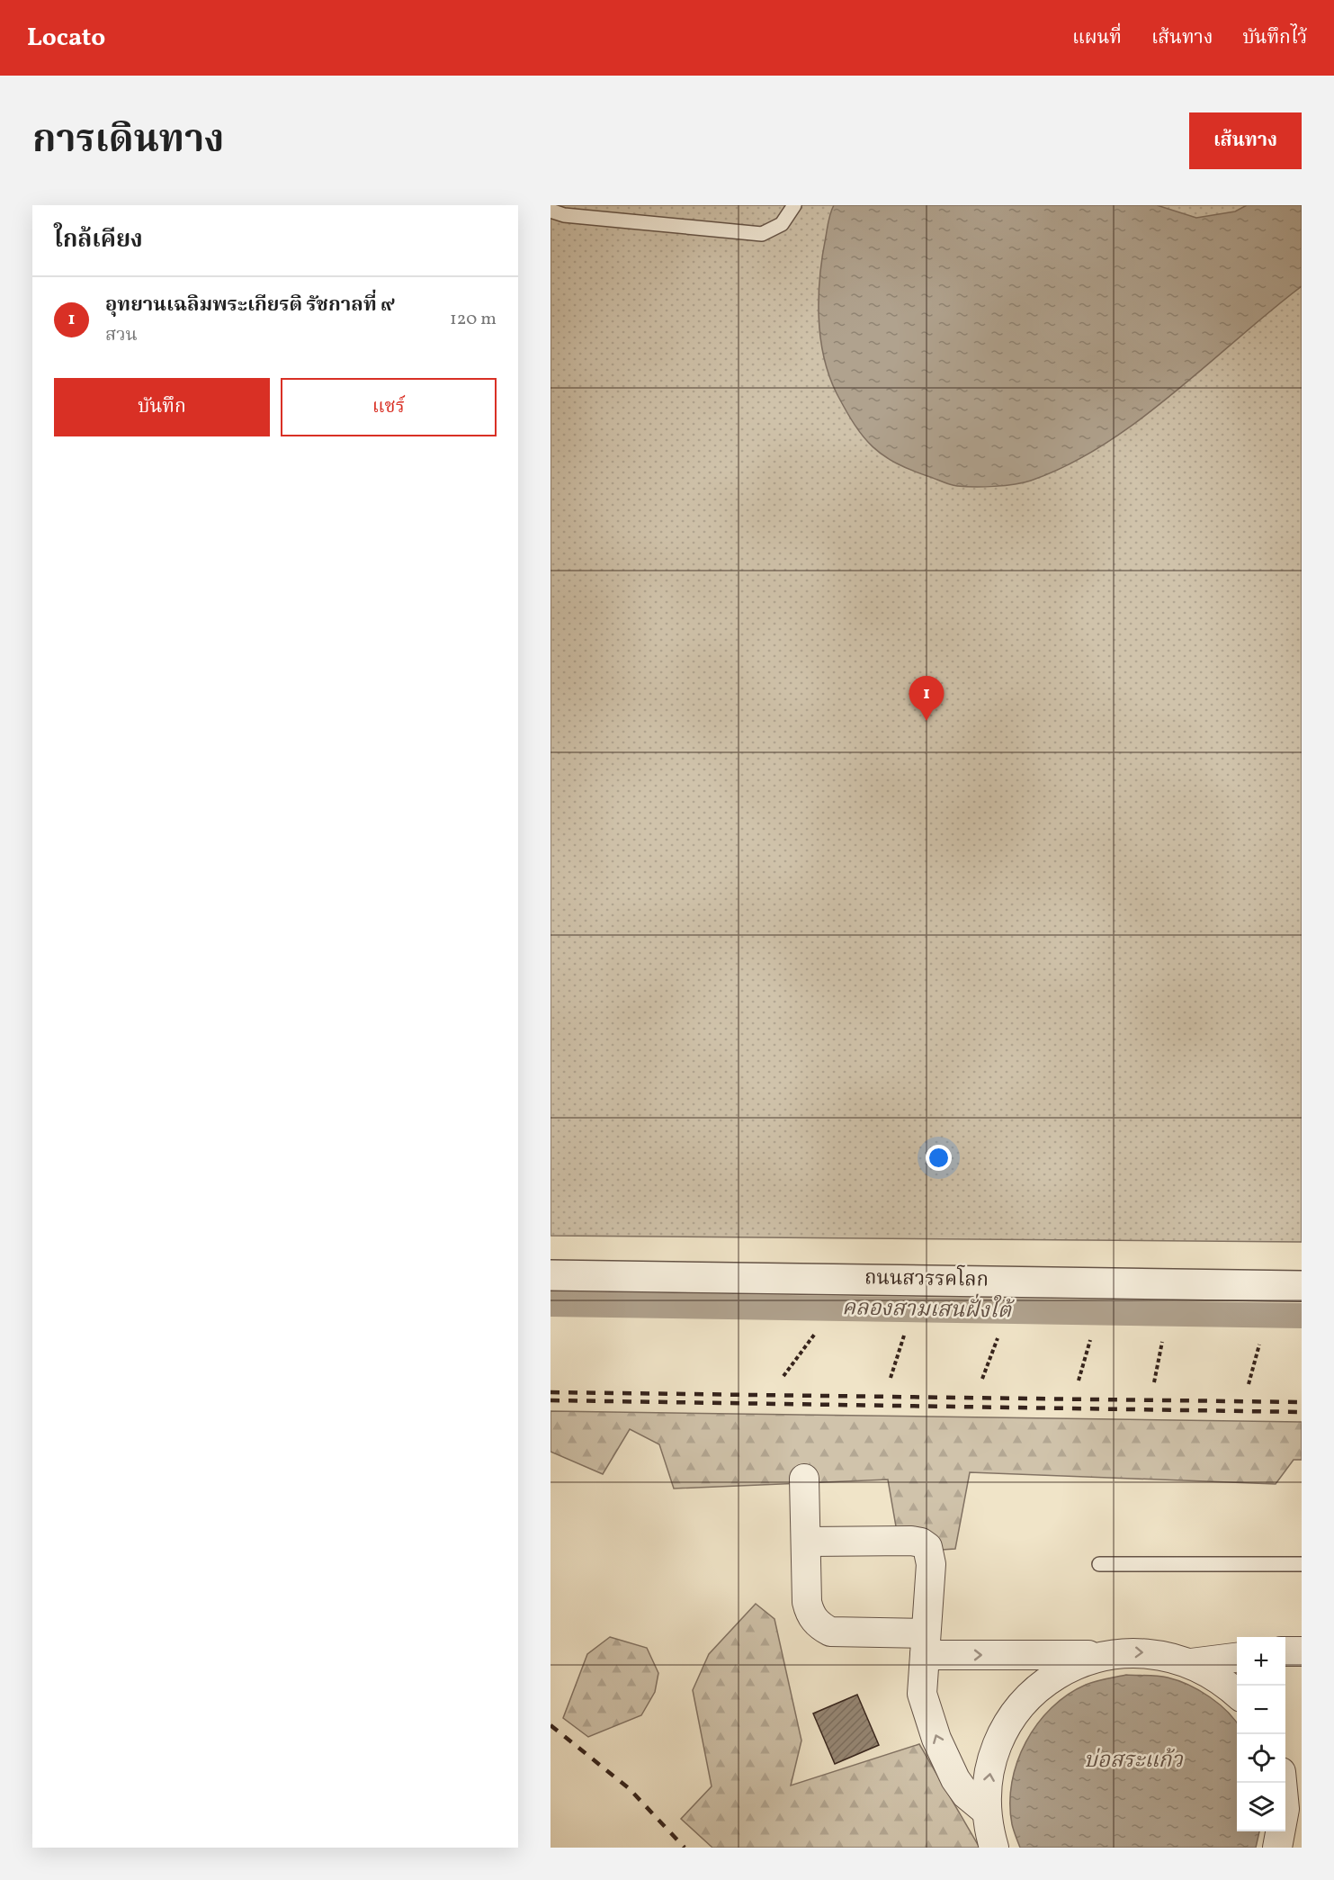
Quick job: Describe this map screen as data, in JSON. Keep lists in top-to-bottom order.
{
  "streets": {
    "street": ["ถนนสวรรคโลก"]
  },
  "water": ["คลองสามเสนฝั่งใต้", "บ่อสระแก้ว"],
  "page": {
    "header": "Locato",
    "nav": ["แผนที่", "เส้นทาง", "บันทึกไว้"],
    "title": "การเดินทาง",
    "buttons": [
      "เส้นทาง",
      ["บันทึก", "แชร์"]
    ],
    "heading": "ใกล้เคียง",
    "list": [
      {
        "mark": "1",
        "name": "อุทยานเฉลิมพระเกียรติ รัชกาลที่ ๙",
        "note": "สวน",
        "value": "120 m"
      }
    ],
    "pins": "1",
    "map_buttons": ["+", "−"]
  }
}
